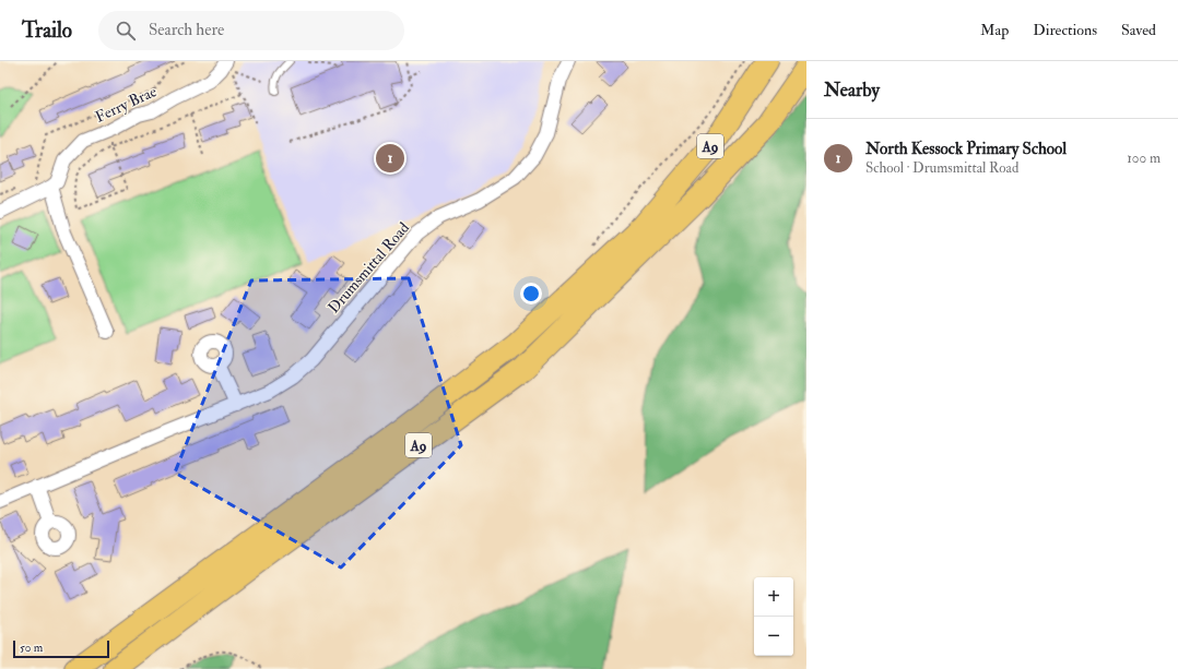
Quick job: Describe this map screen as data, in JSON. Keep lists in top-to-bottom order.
{
  "streets": {
    "highway": ["A9"],
    "street": ["Ferry Brae", "Drumsmittal Road"]
  },
  "scale_bar": "50 m",
  "page": {
    "header": "Trailo",
    "search": "Search here",
    "nav": ["Map", "Directions", "Saved"],
    "heading": "Nearby",
    "list": [
      {
        "mark": "1",
        "name": "North Kessock Primary School",
        "note": "School · Drumsmittal Road",
        "value": "100 m"
      }
    ],
    "pins": "1",
    "map_buttons": ["+", "−"],
    "scale": "50 m"
  }
}
